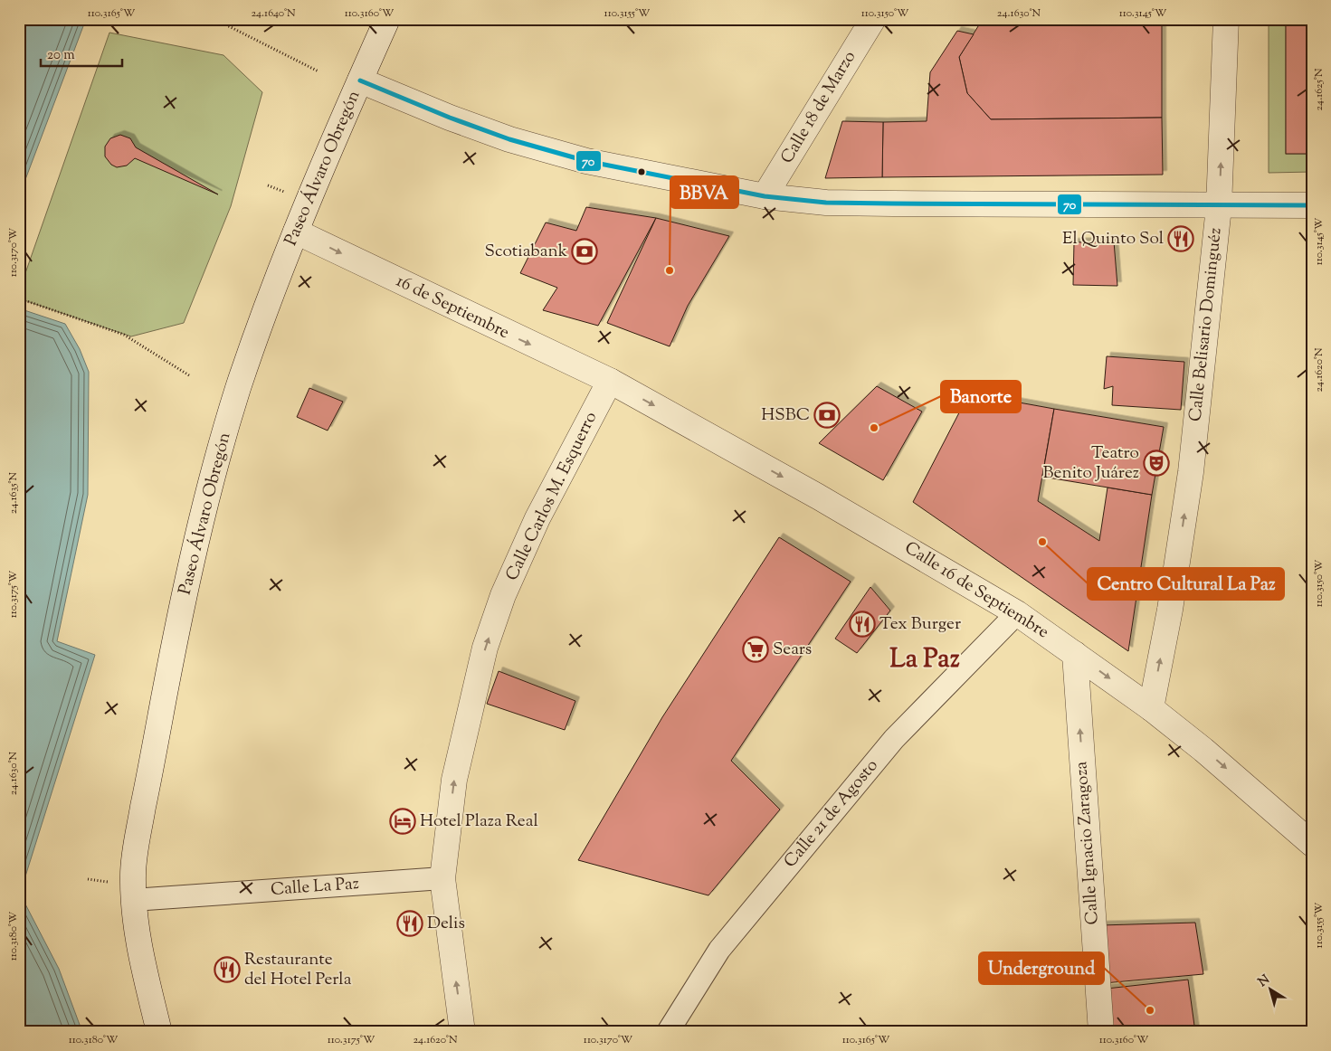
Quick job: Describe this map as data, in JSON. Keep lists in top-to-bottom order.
{
  "streets": {
    "street": [
      "Calle 18 de Marzo",
      "Paseo Álvaro Obregón",
      "16 de Septiembre",
      "Calle Belisario Dominguéz",
      "Calle Carlos M. Esquerro",
      "Calle 16 de Septiembre",
      "Calle 21 de Agosto",
      "Calle Ignacio Zaragoza",
      "Calle La Paz"
    ]
  },
  "crossings": [
    ["Paseo Álvaro Obregón", "16 de Septiembre"],
    ["Paseo Álvaro Obregón", "Calle La Paz"],
    ["16 de Septiembre", "Calle Carlos M. Esquerro"],
    ["16 de Septiembre", "Calle 16 de Septiembre"],
    ["Calle Belisario Dominguéz", "Calle 16 de Septiembre"],
    ["Calle Carlos M. Esquerro", "Calle 16 de Septiembre"],
    ["Calle Carlos M. Esquerro", "Calle La Paz"],
    ["Calle 16 de Septiembre", "Calle 21 de Agosto"],
    ["Calle 16 de Septiembre", "Calle Ignacio Zaragoza"]
  ],
  "one_way": [
    "Calle Belisario Dominguéz",
    "Calle Carlos M. Esquerro",
    "Calle 16 de Septiembre",
    "Calle Ignacio Zaragoza"
  ],
  "districts": ["La Paz"],
  "places": {
    "restaurant": [
      "El Quinto Sol",
      "Tex Burger",
      "Delis",
      "Restaurante del Hotel Perla"
    ],
    "bank": ["Scotiabank", "HSBC"],
    "other": [
      "BBVA",
      "Banorte",
      "Centro Cultural La Paz",
      "Underground"
    ],
    "theatre": ["Teatro Benito Juárez"],
    "supermarket": ["Sears"],
    "hotel": ["Hotel Plaza Real"]
  },
  "lines": ["transit line 70"],
  "scale_bar": "20 m",
  "north": "top left",
  "coordinates": [
    "110.3165°W",
    "24.1640°N",
    "110.3160°W",
    "110.3155°W",
    "110.3150°W",
    "24.1630°N",
    "110.3145°W",
    "24.1625°N",
    "110.3170°W",
    "24.1620°N",
    "24.1635°N",
    "110.3175°W",
    "110.3180°W"
  ]
}
